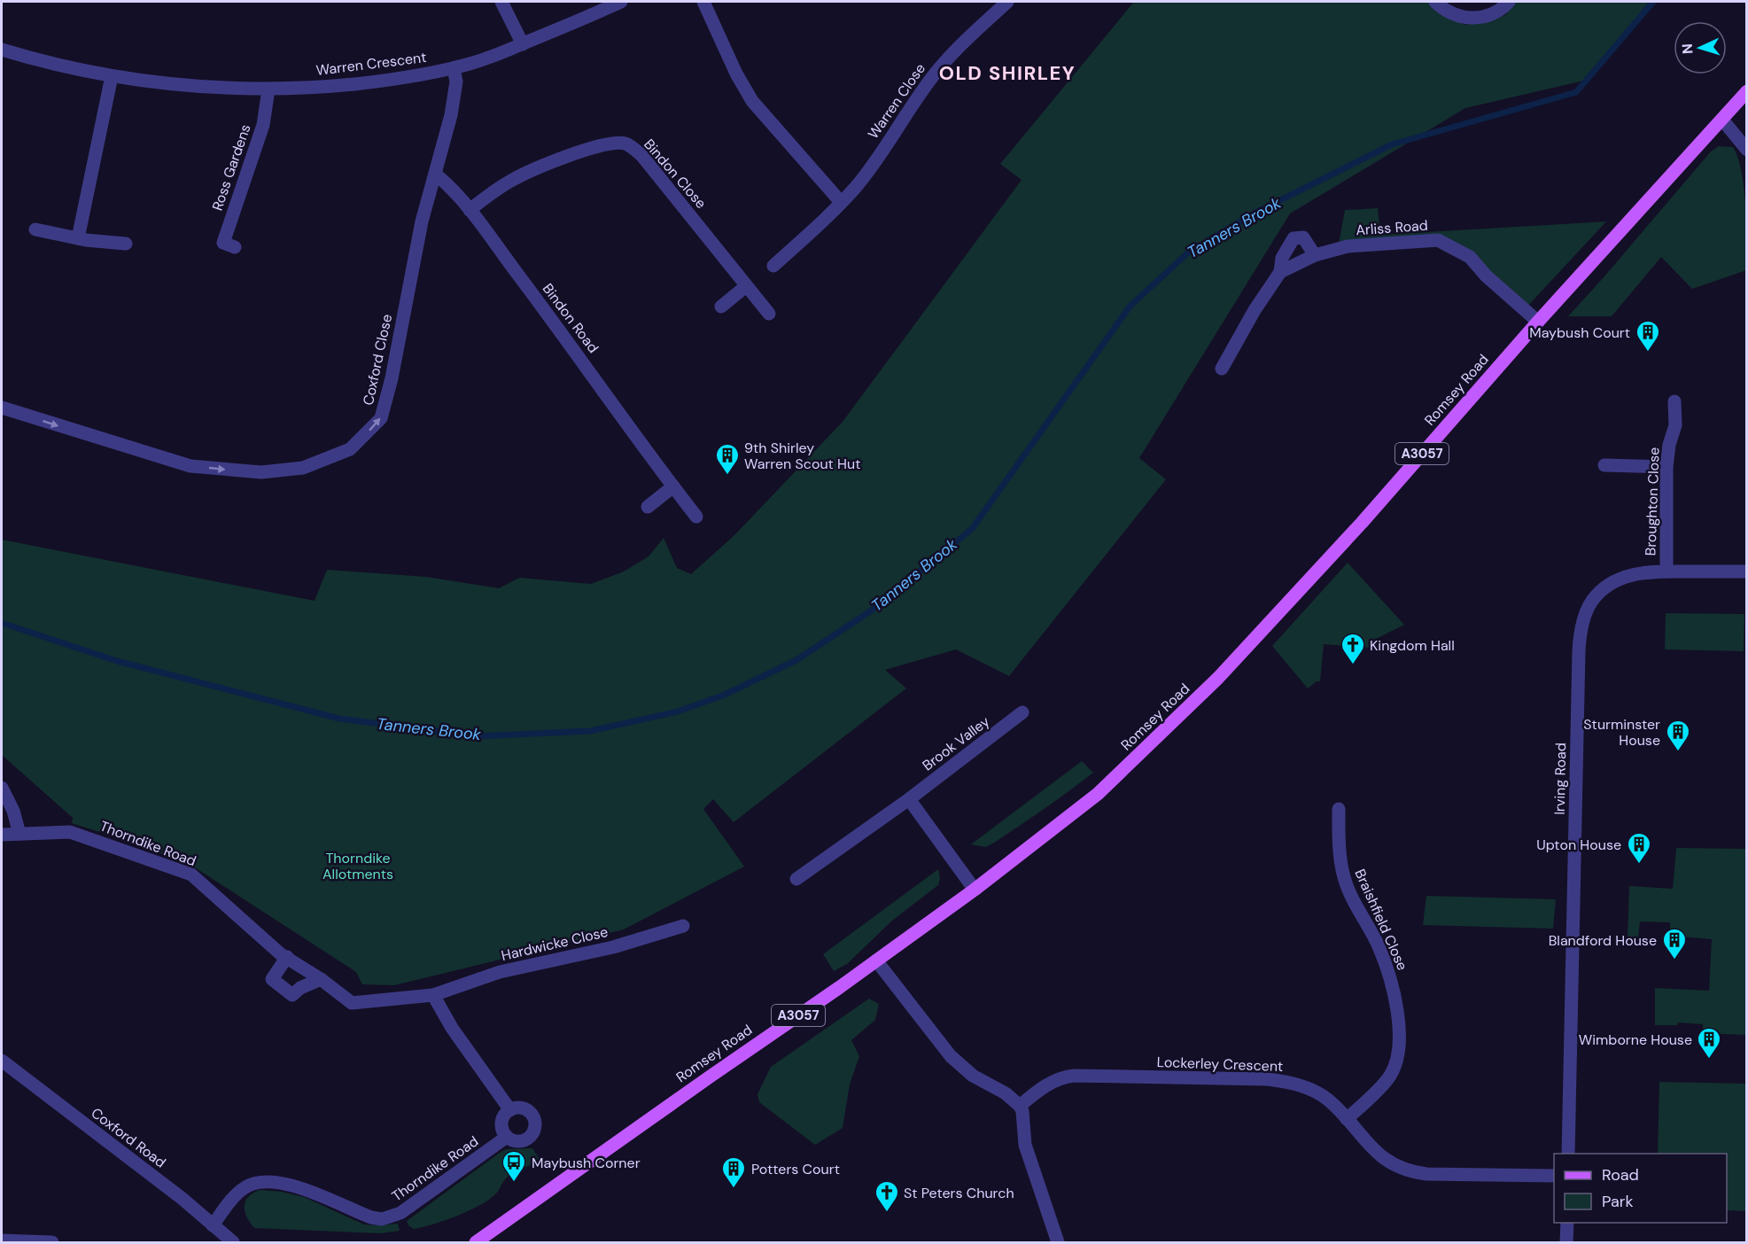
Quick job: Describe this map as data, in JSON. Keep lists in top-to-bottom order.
{
  "streets": {
    "main road": ["Romsey Road", "A3057"],
    "street": [
      "Warren Crescent",
      "Warren Close",
      "Ross Gardens",
      "Bindon Close",
      "Arliss Road",
      "Bindon Road",
      "Coxford Close",
      "Broughton Close",
      "Brook Valley",
      "Irving Road",
      "Thorndike Road",
      "Braishfield Close",
      "Hardwicke Close",
      "Lockerley Crescent",
      "Coxford Road"
    ]
  },
  "crossings": [
    ["Warren Crescent", "Ross Gardens"],
    ["Warren Crescent", "Coxford Close"],
    ["Bindon Close", "Bindon Road"],
    ["Arliss Road", "Romsey Road"],
    ["Bindon Road", "Coxford Close"],
    ["Broughton Close", "Irving Road"],
    ["Thorndike Road", "Hardwicke Close"],
    ["Thorndike Road", "Coxford Road"],
    ["Braishfield Close", "Lockerley Crescent"]
  ],
  "districts": ["OLD SHIRLEY"],
  "water": ["Tanners Brook"],
  "parks": ["Thorndike Allotments"],
  "places": {
    "building": [
      "Maybush Court",
      "9th Shirley Warren Scout Hut",
      "Sturminster House",
      "Upton House",
      "Blandford House",
      "Wimborne House",
      "Potters Court"
    ],
    "church": ["Kingdom Hall", "St Peters Church"],
    "bus stop": ["Maybush Corner"]
  },
  "legend": ["Road", "Park"],
  "north": "left"
}
